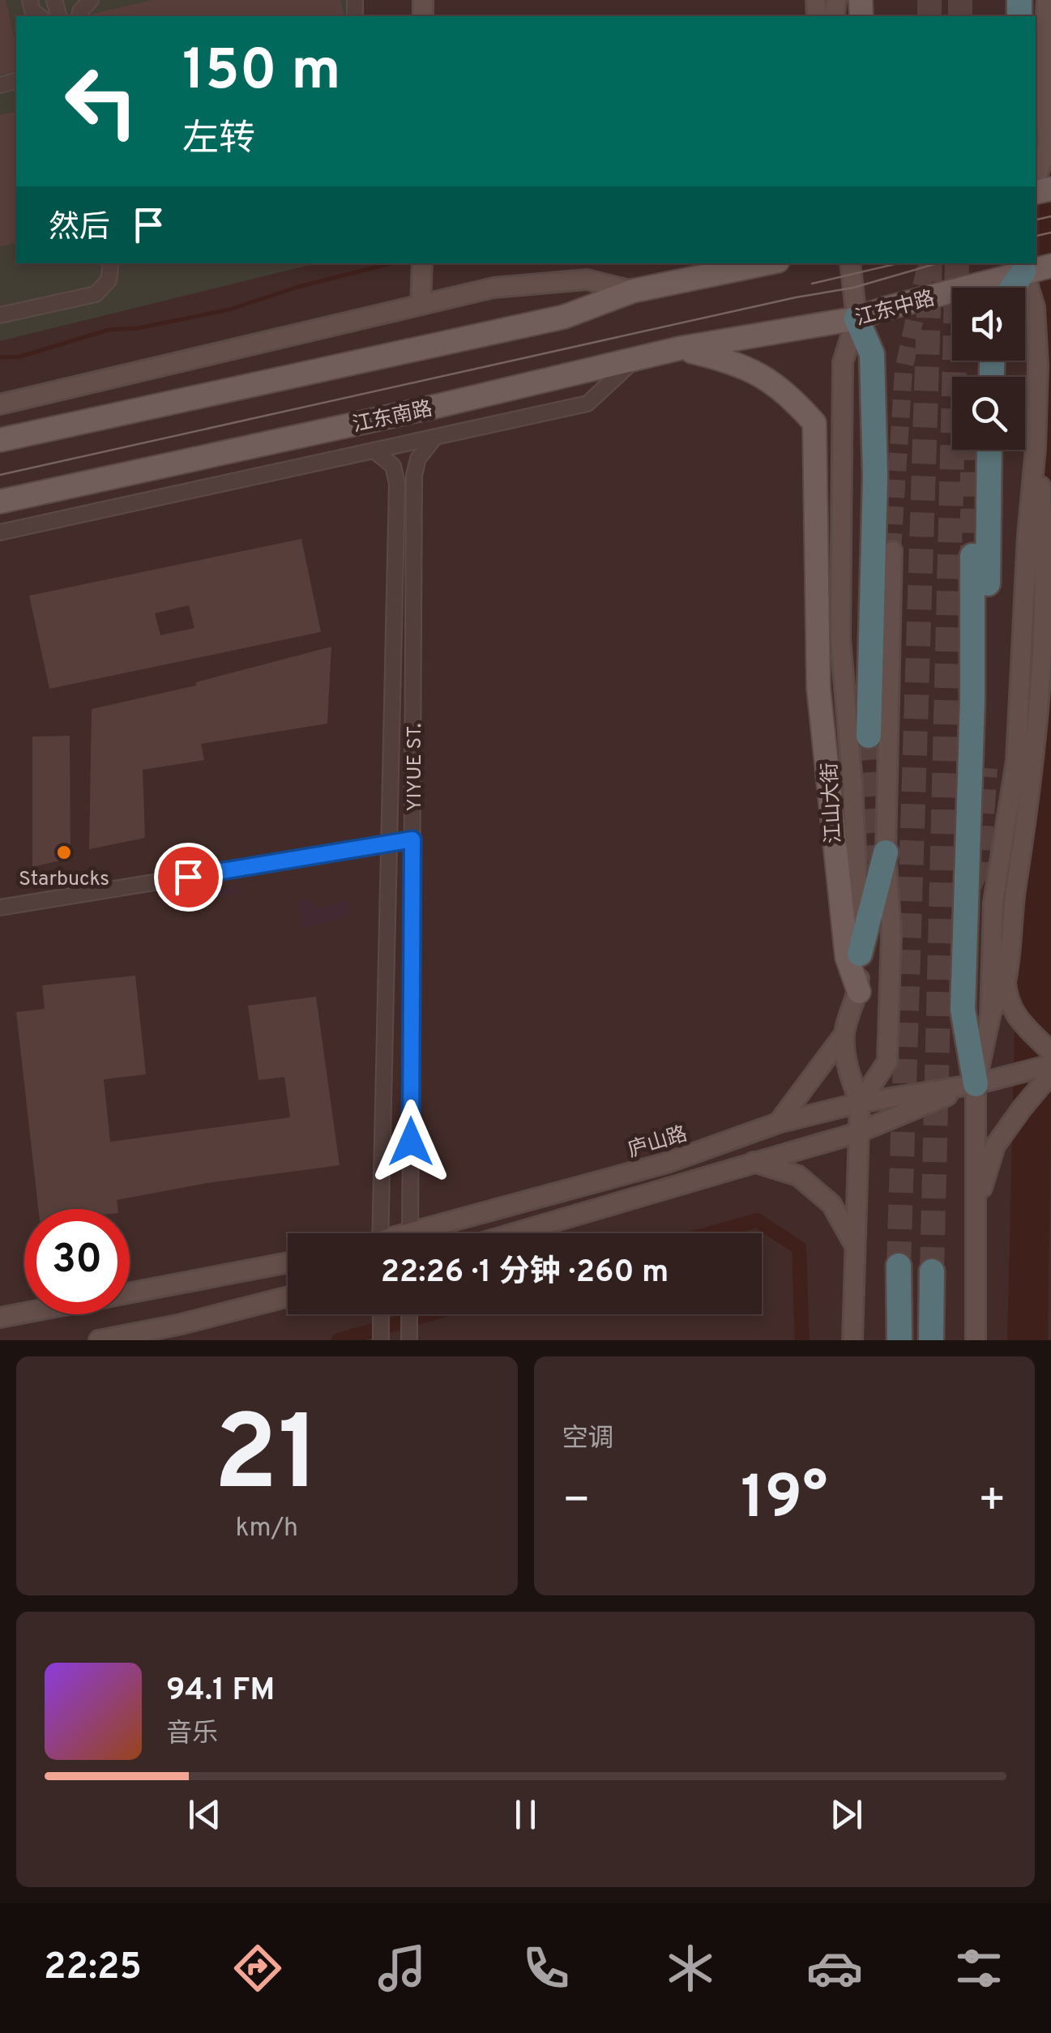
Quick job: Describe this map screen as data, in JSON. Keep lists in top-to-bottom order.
{
  "streets": {
    "main road": [
      "江东中路",
      "江东南路",
      "江山大街",
      "庐山路"
    ],
    "street": ["YIYUE ST."]
  },
  "crossings": [
    ["江东中路", "江东南路"],
    ["江东中路", "江山大街"],
    ["江山大街", "庐山路"]
  ],
  "places": ["Starbucks"],
  "page": {
    "turn": ["150 m", "左转"],
    "then": "然后",
    "limit": "30",
    "trip": "22:26 · 1 分钟 · 260 m",
    "tile": [
      ["21", "km/h"],
      "空调"
    ],
    "heat": ["−", "19°", "+"],
    "song": ["94.1 FM", "音乐"],
    "tabs": "22:25"
  }
}
